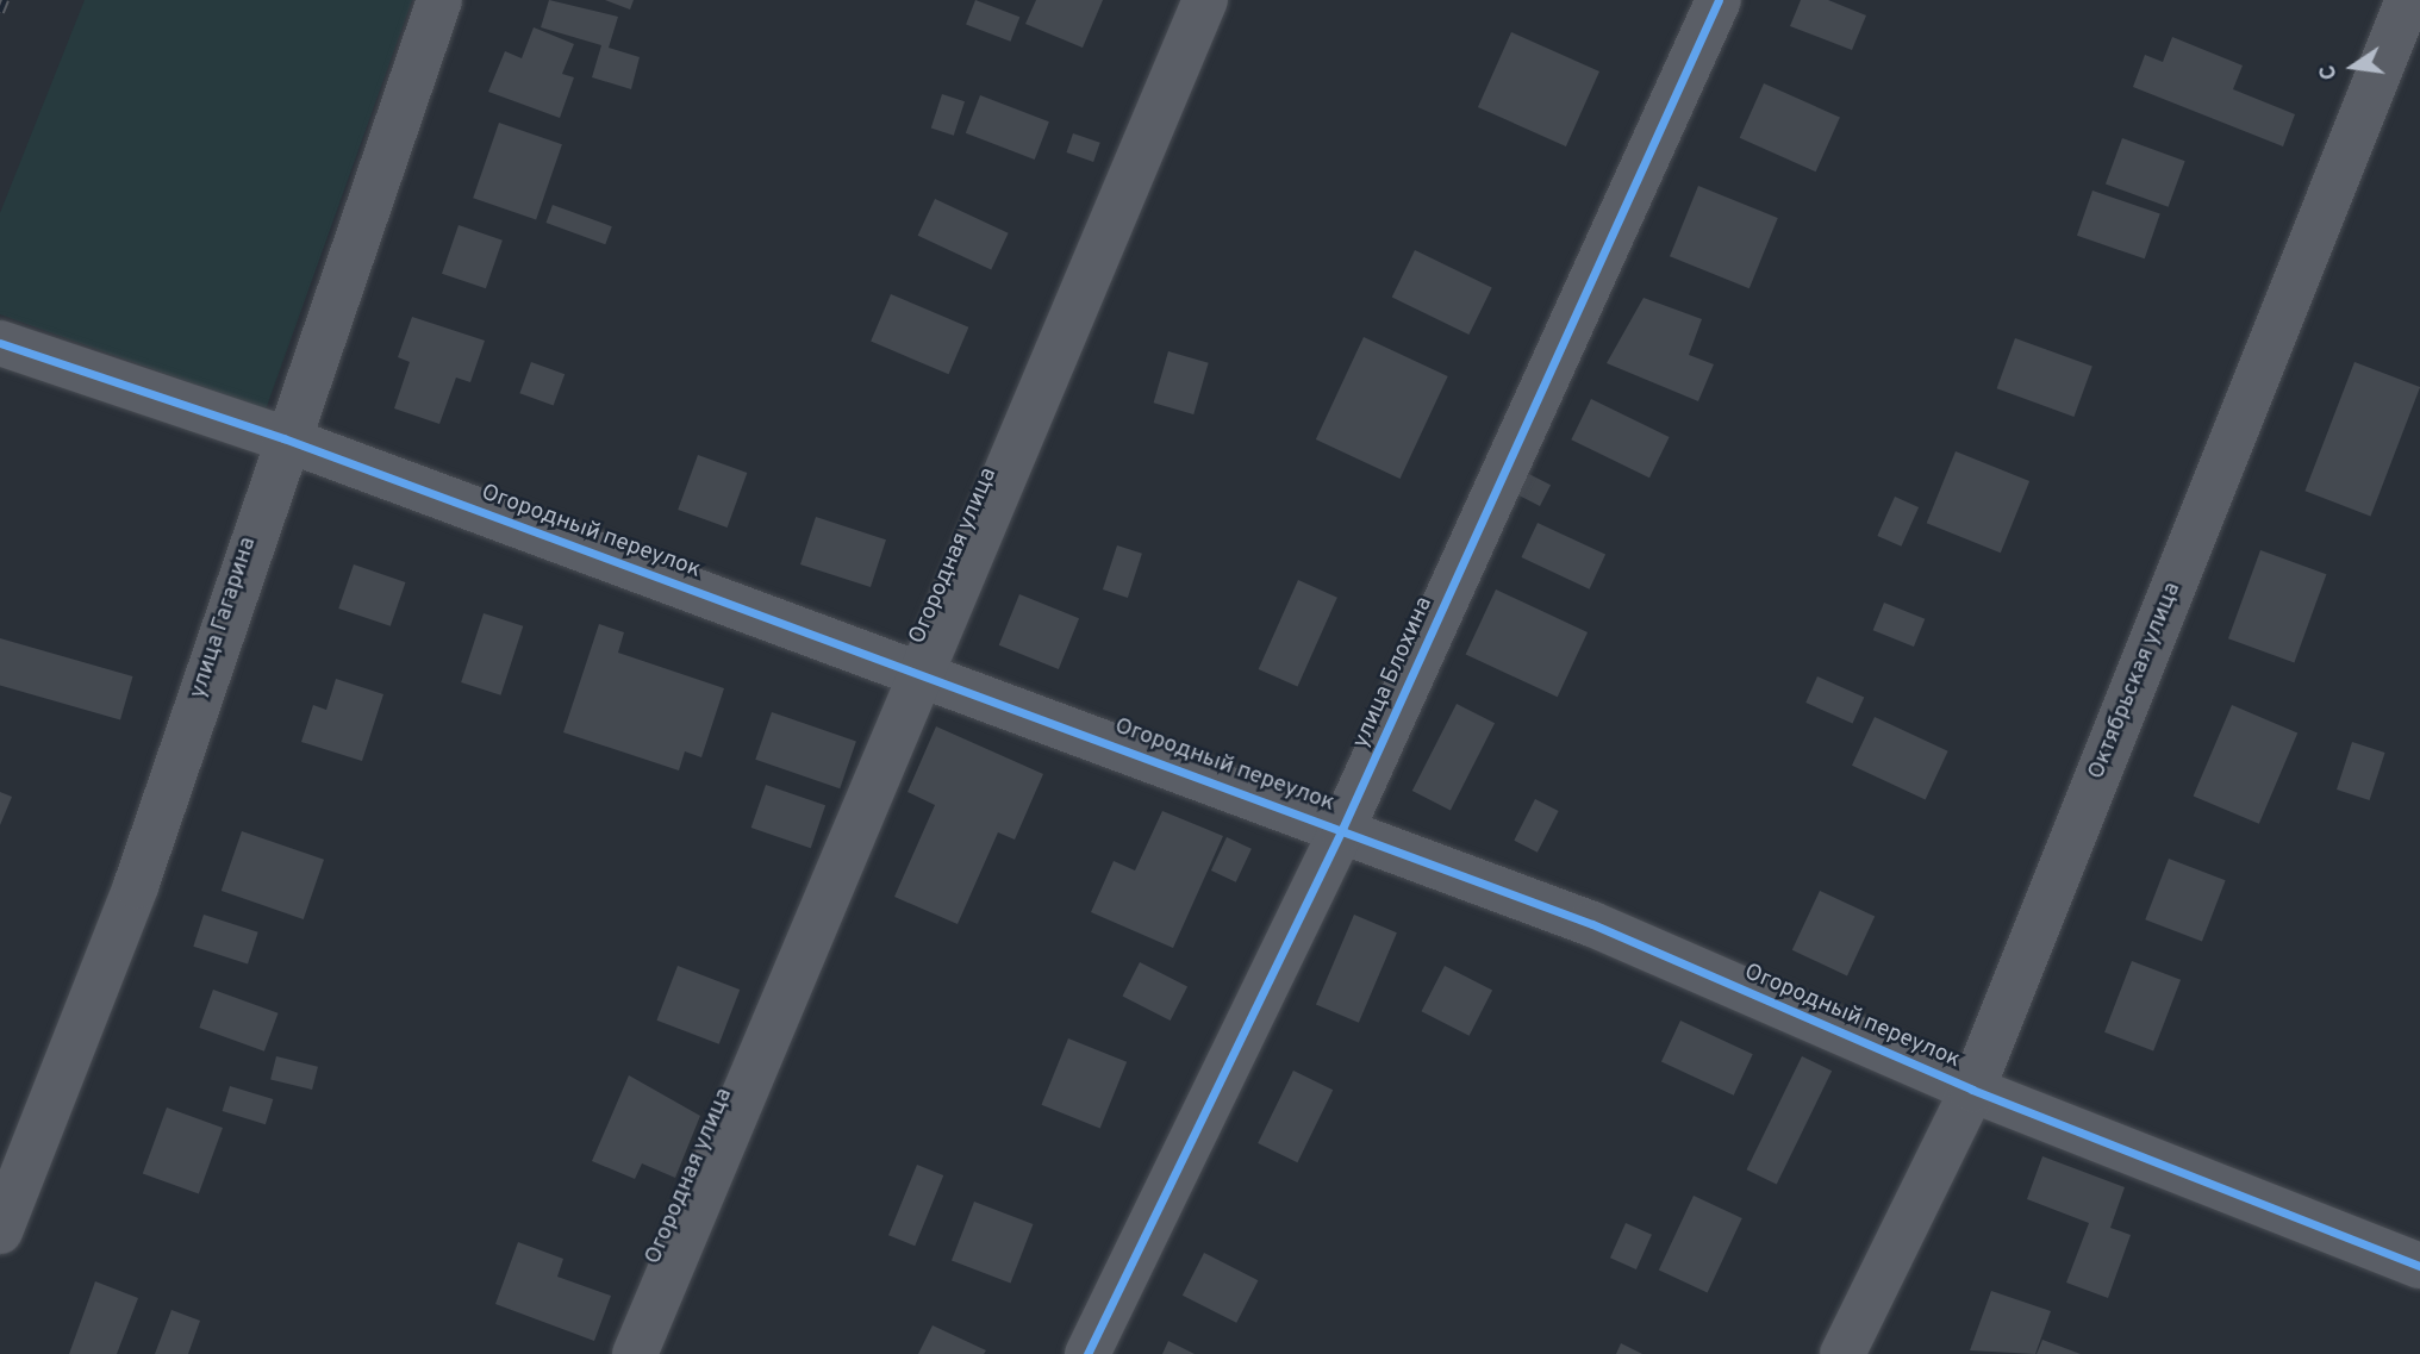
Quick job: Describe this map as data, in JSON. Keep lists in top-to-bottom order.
{
  "streets": {
    "street": [
      "Огородный переулок",
      "Огородная улица",
      "улица Гагарина",
      "улица Блохина",
      "Октябрьская улица"
    ]
  },
  "crossings": [
    ["Огородный переулок", "Огородная улица"],
    ["Огородный переулок", "улица Гагарина"],
    ["Огородный переулок", "улица Блохина"],
    ["Огородный переулок", "Октябрьская улица"]
  ],
  "north": "left"
}
